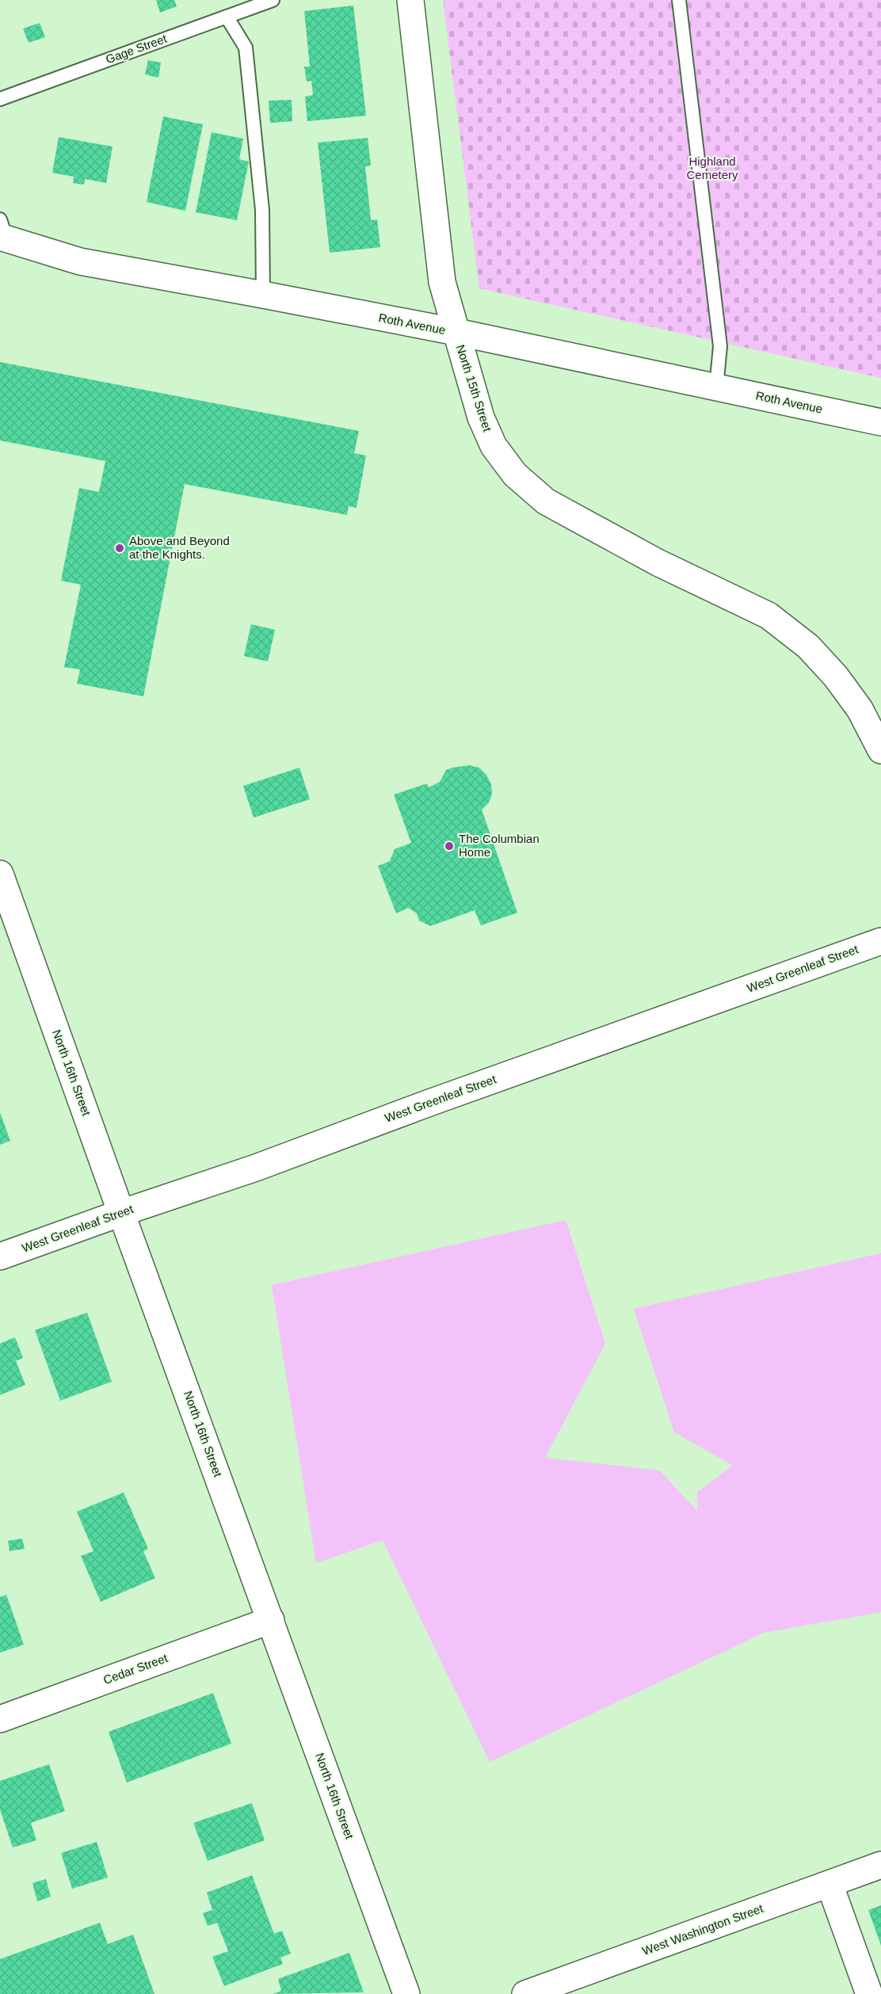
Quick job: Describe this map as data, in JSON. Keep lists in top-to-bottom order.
{
  "streets": {
    "street": [
      "Roth Avenue",
      "North 15th Street",
      "West Greenleaf Street",
      "North 16th Street",
      "Cedar Street",
      "West Washington Street"
    ],
    "lane": ["Gage Street"]
  },
  "crossings": [
    ["Roth Avenue", "North 15th Street"],
    ["West Greenleaf Street", "North 16th Street"],
    ["North 16th Street", "Cedar Street"]
  ],
  "parks": ["Highland Cemetery"],
  "places": ["Above and Beyond at the Knights.", "The Columbian Home"]
}
